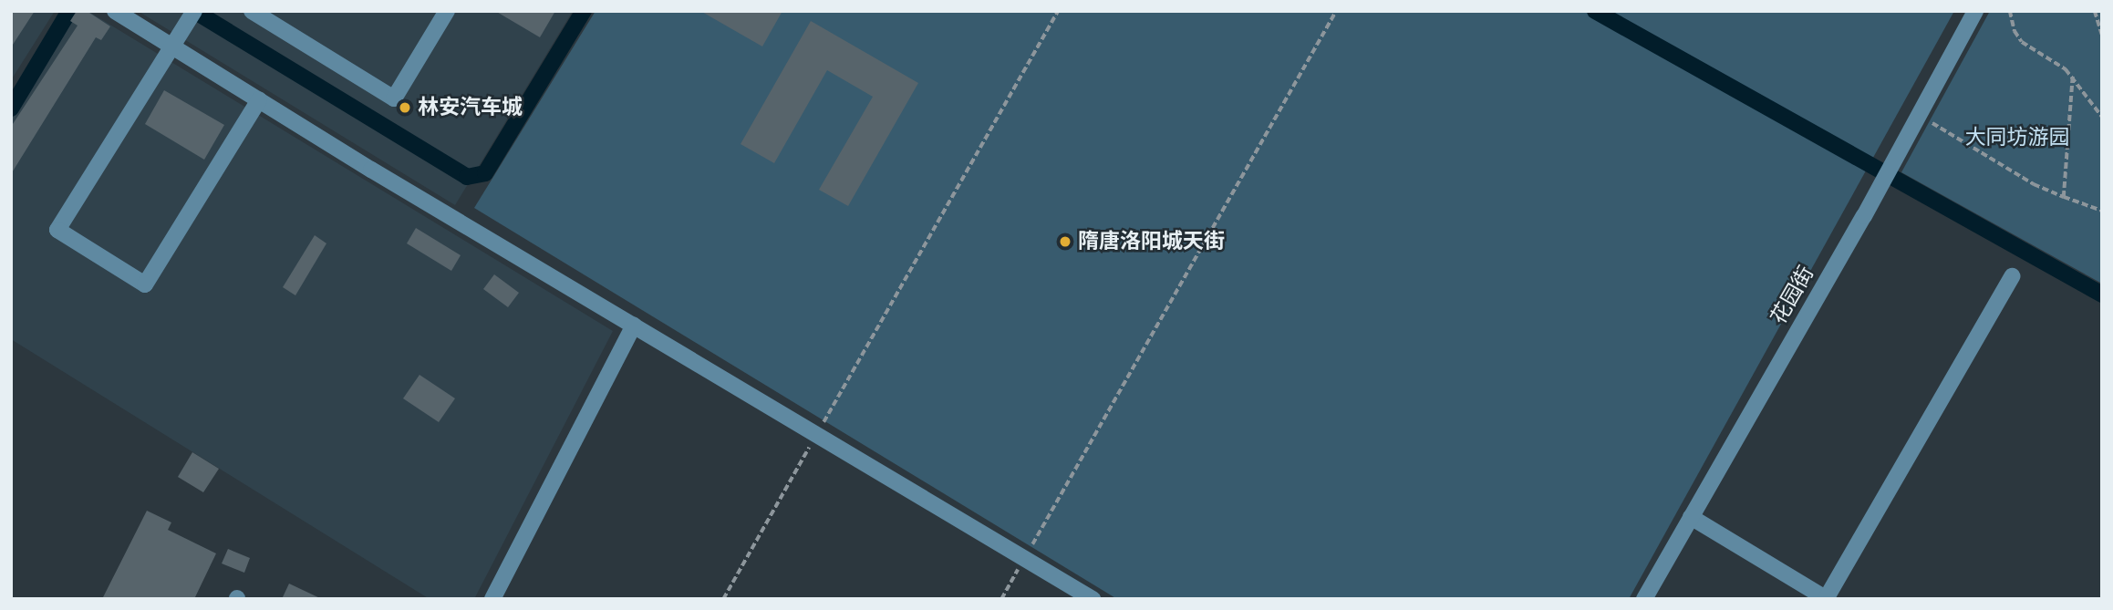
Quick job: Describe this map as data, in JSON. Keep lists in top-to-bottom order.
{
  "streets": {
    "street": ["花园街"]
  },
  "parks": ["大同坊游园"],
  "places": ["林安汽车城", "隋唐洛阳城天街"]
}
